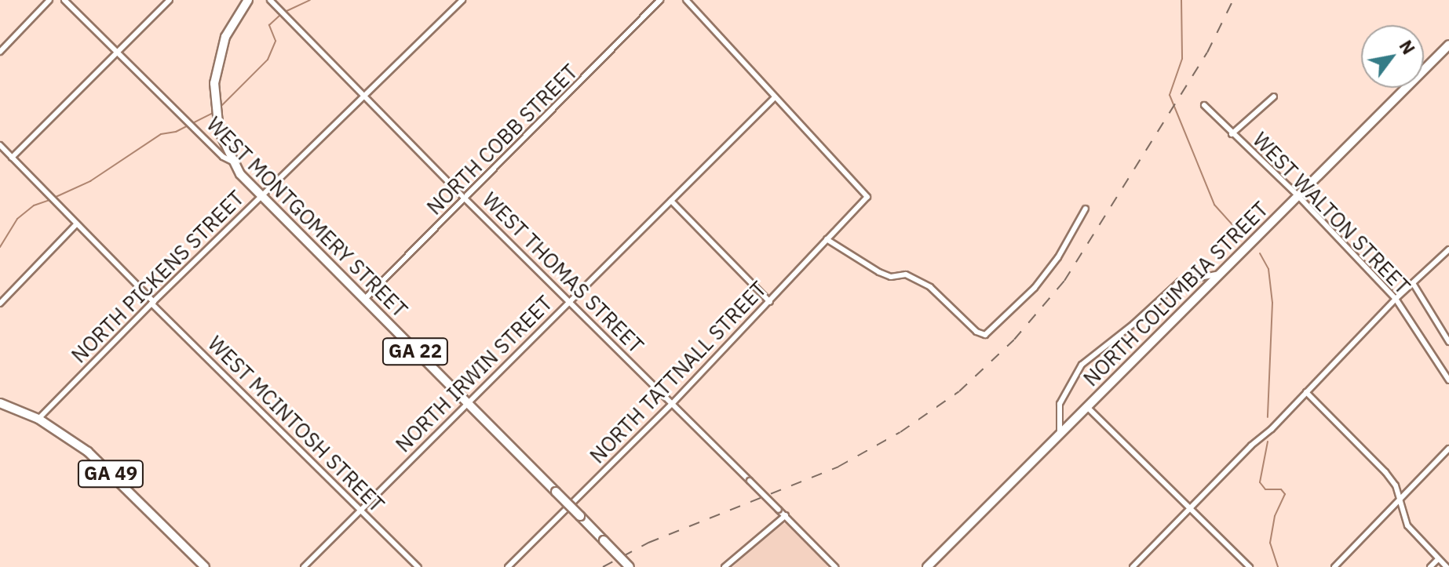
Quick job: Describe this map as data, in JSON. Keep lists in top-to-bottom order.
{
  "streets": {
    "main road": [
      "WEST MONTGOMERY STREET",
      "NORTH COLUMBIA STREET",
      "GA 22",
      "GA 49"
    ],
    "street": [
      "NORTH COBB STREET",
      "WEST WALTON STREET",
      "WEST THOMAS STREET",
      "NORTH PICKENS STREET",
      "NORTH TATTNALL STREET",
      "NORTH IRWIN STREET",
      "WEST MCINTOSH STREET"
    ]
  },
  "crossings": [
    ["NORTH COBB STREET", "WEST MONTGOMERY STREET"],
    ["NORTH COBB STREET", "WEST THOMAS STREET"],
    ["WEST WALTON STREET", "NORTH COLUMBIA STREET"],
    ["WEST MONTGOMERY STREET", "NORTH PICKENS STREET"],
    ["WEST MONTGOMERY STREET", "GA 22"],
    ["WEST MONTGOMERY STREET", "NORTH IRWIN STREET"],
    ["WEST THOMAS STREET", "NORTH PICKENS STREET"],
    ["WEST THOMAS STREET", "NORTH TATTNALL STREET"],
    ["WEST THOMAS STREET", "NORTH IRWIN STREET"],
    ["NORTH PICKENS STREET", "WEST MCINTOSH STREET"],
    ["NORTH PICKENS STREET", "GA 49"],
    ["NORTH TATTNALL STREET", "NORTH IRWIN STREET"],
    ["NORTH IRWIN STREET", "WEST MCINTOSH STREET"]
  ],
  "north": "top right"
}
